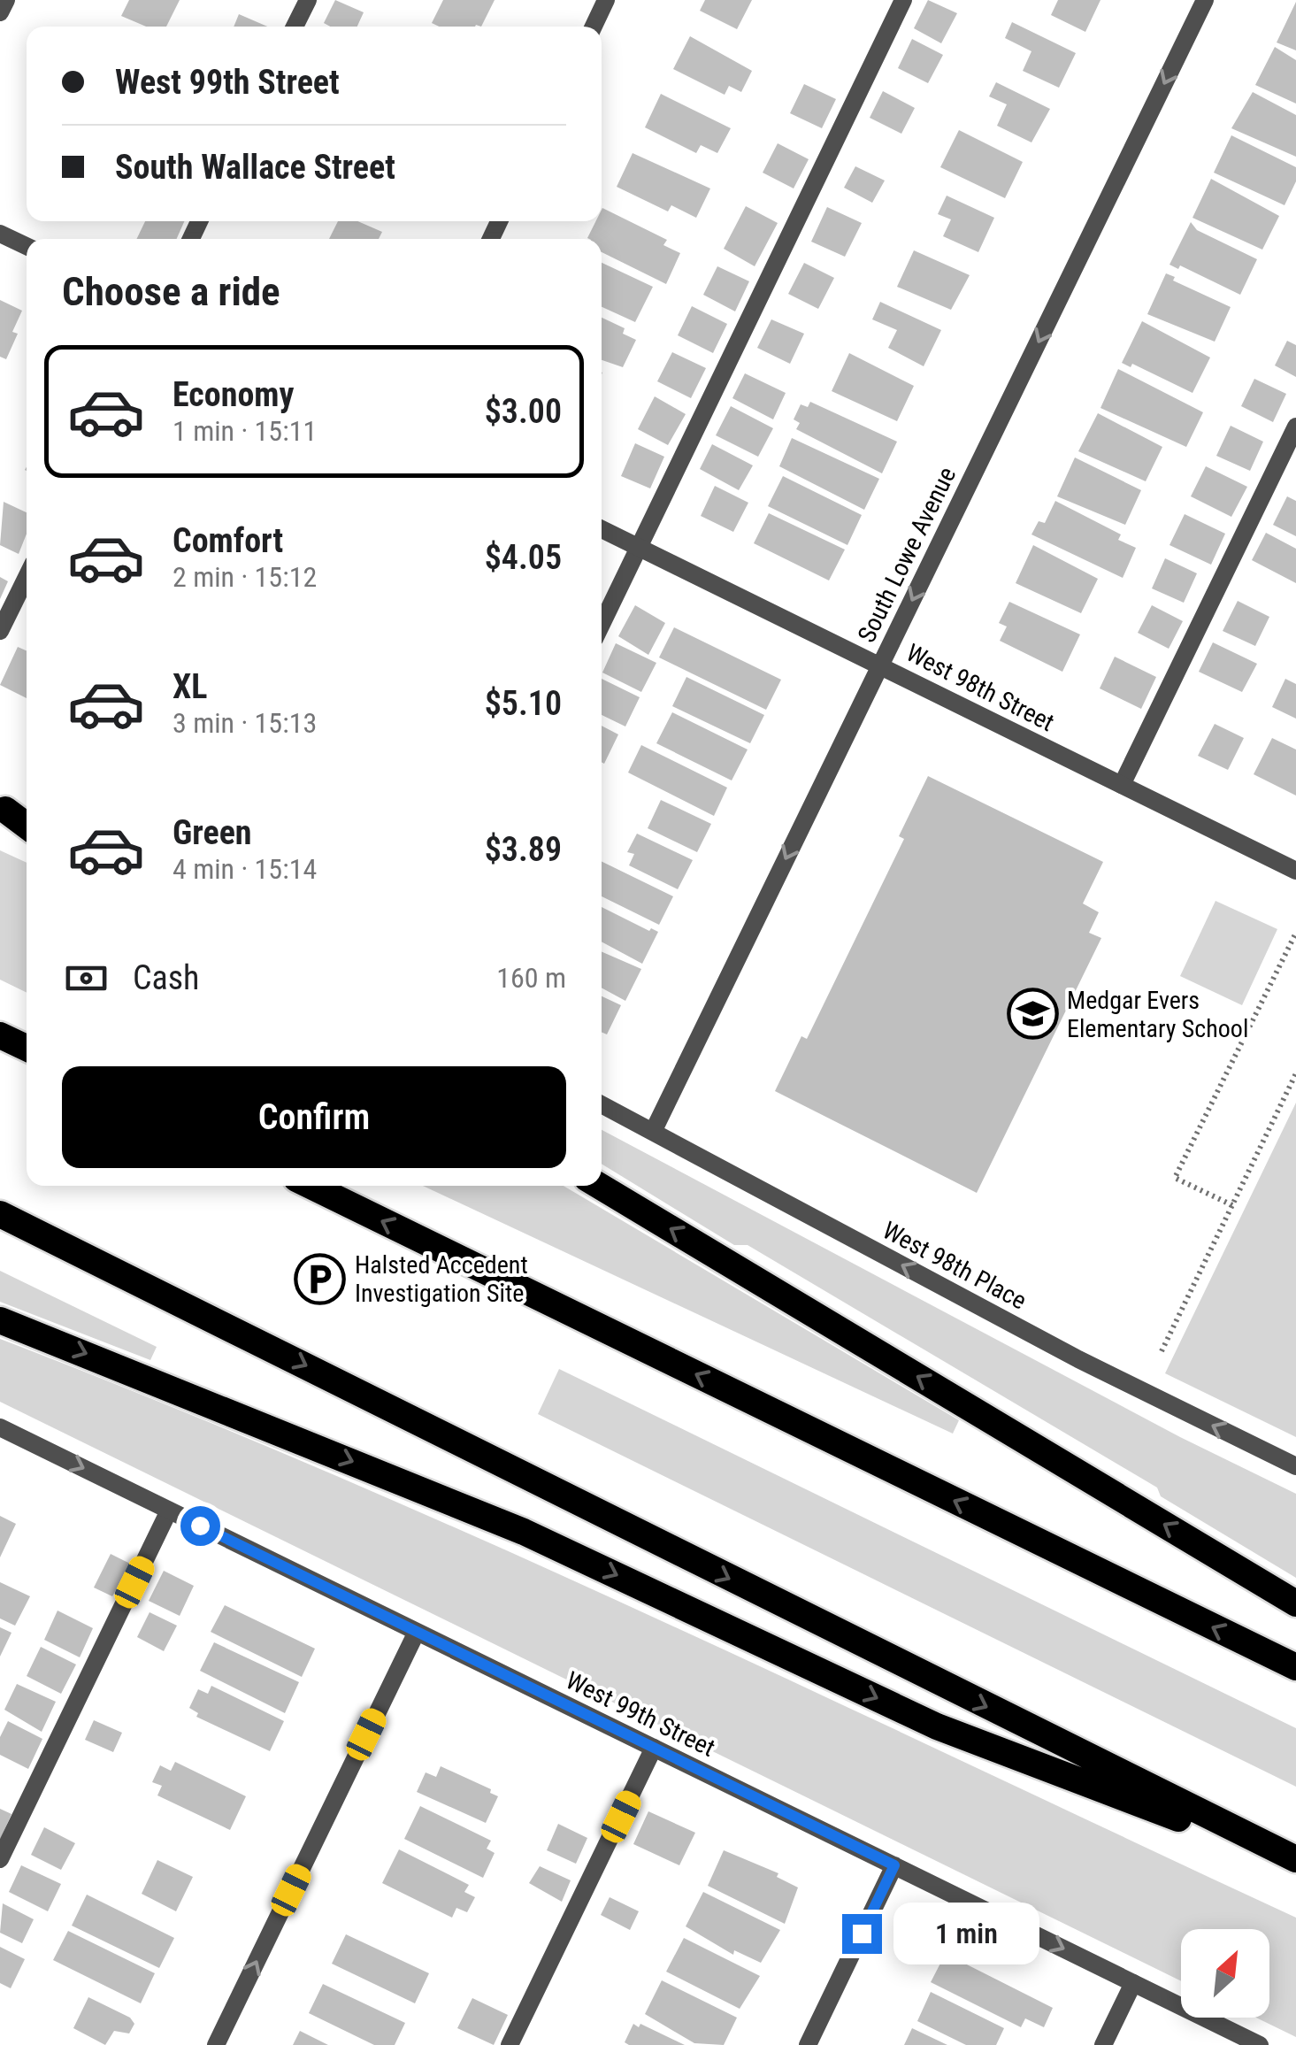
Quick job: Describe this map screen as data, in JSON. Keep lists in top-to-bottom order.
{
  "streets": {
    "street": [
      "South Lowe Avenue",
      "West 98th Street",
      "West 98th Place",
      "West 99th Street"
    ]
  },
  "crossings": [
    ["South Lowe Avenue", "West 98th Street"],
    ["South Lowe Avenue", "West 98th Place"]
  ],
  "one_way": ["South Lowe Avenue", "West 98th Place"],
  "places": {
    "school or university": ["Medgar Evers Elementary School"],
    "parking": ["Halsted Accedent Investigation Site"]
  },
  "north": "top right",
  "page": {
    "banner": ["West 99th Street", "South Wallace Street"],
    "heading": "Choose a ride",
    "list": [
      {
        "name": "Economy",
        "note": "1 min · 15:11",
        "value": "$3.00"
      },
      {
        "name": "Comfort",
        "note": "2 min · 15:12",
        "value": "$4.05"
      },
      {
        "name": "XL",
        "note": "3 min · 15:13",
        "value": "$5.10"
      },
      {
        "name": "Green",
        "note": "4 min · 15:14",
        "value": "$3.89"
      }
    ],
    "pay": ["Cash", "160 m"],
    "buttons": "Confirm",
    "bubble": "1 min"
  }
}
